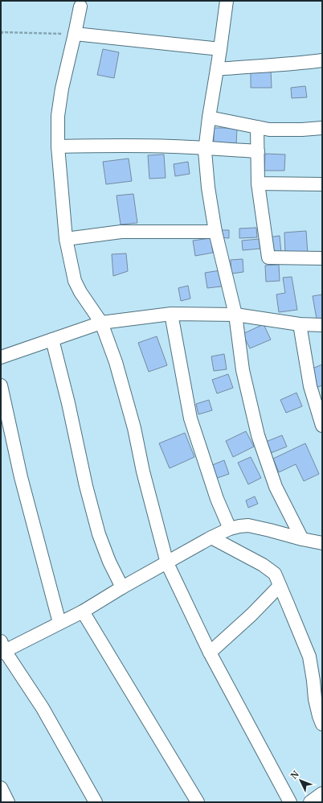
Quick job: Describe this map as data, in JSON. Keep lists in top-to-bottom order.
{
  "north": "top left"
}
